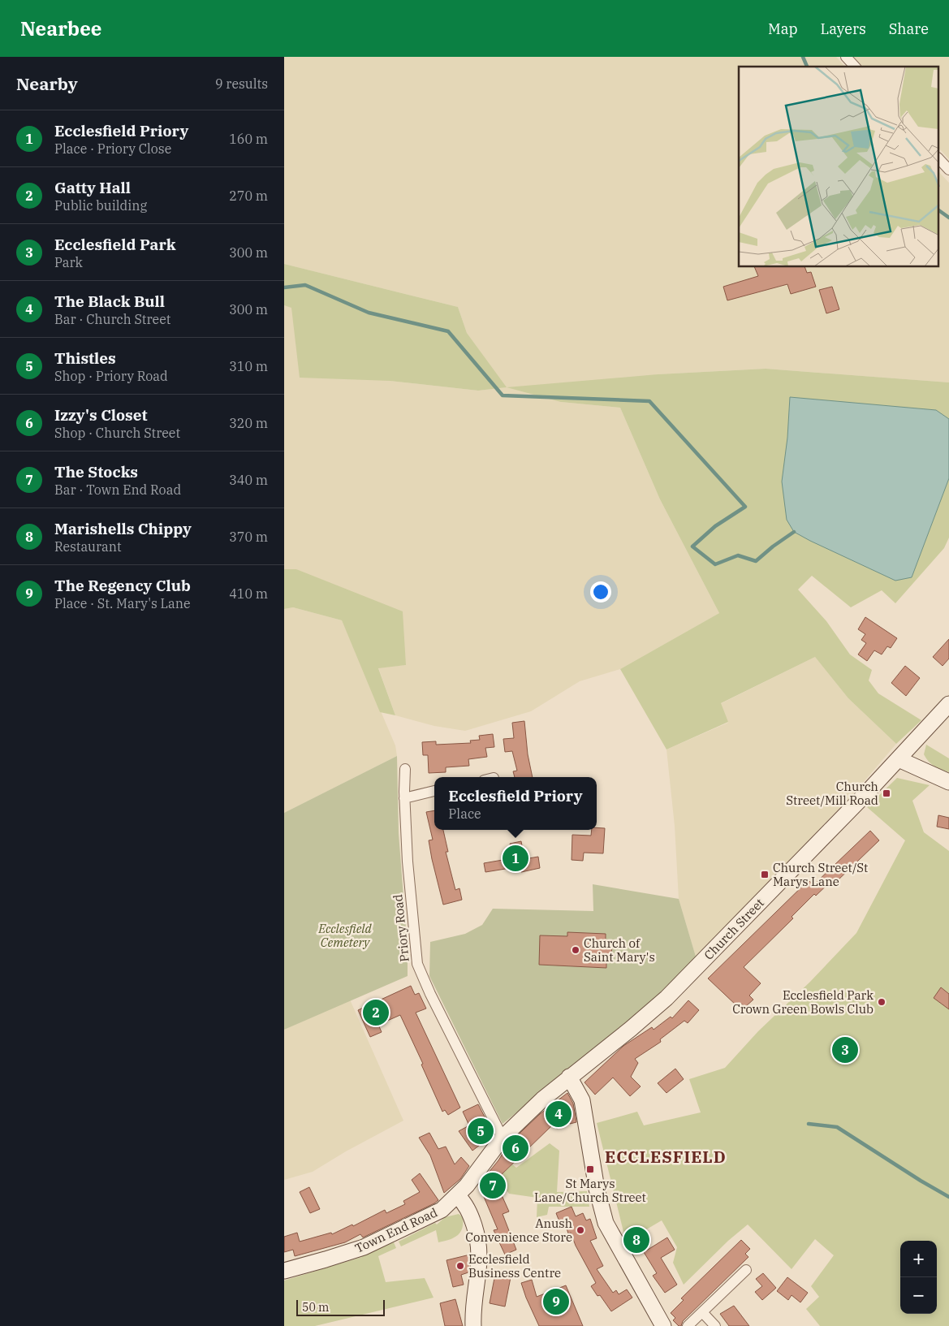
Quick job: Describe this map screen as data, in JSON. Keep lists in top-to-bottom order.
{
  "streets": {
    "main road": ["Church Street", "Town End Road"],
    "street": ["Priory Road"]
  },
  "crossings": [
    ["Priory Road", "Church Street"],
    ["Priory Road", "Town End Road"],
    ["Church Street", "Town End Road"]
  ],
  "districts": ["ECCLESFIELD"],
  "parks": ["Ecclesfield Cemetery"],
  "places": {
    "transit": ["Church Street/Mill Road", "Church Street/St Marys Lane", "St Marys Lane/Church Street"],
    "other": [
      "Church of Saint Mary's",
      "Ecclesfield Park Crown Green Bowls Club",
      "Anush Convenience Store",
      "Ecclesfield Business Centre"
    ]
  },
  "scale_bar": "50 m",
  "page": {
    "header": "Nearbee",
    "nav": ["Map", "Layers", "Share"],
    "heading": ["Nearby", "9 results"],
    "list": [
      {
        "mark": "1",
        "name": "Ecclesfield Priory",
        "note": "Place · Priory Close",
        "value": "160 m"
      },
      {
        "mark": "2",
        "name": "Gatty Hall",
        "note": "Public building",
        "value": "270 m"
      },
      {
        "mark": "3",
        "name": "Ecclesfield Park",
        "note": "Park",
        "value": "300 m"
      },
      {
        "mark": "4",
        "name": "The Black Bull",
        "note": "Bar · Church Street",
        "value": "300 m"
      },
      {
        "mark": "5",
        "name": "Thistles",
        "note": "Shop · Priory Road",
        "value": "310 m"
      },
      {
        "mark": "6",
        "name": "Izzy's Closet",
        "note": "Shop · Church Street",
        "value": "320 m"
      },
      {
        "mark": "7",
        "name": "The Stocks",
        "note": "Bar · Town End Road",
        "value": "340 m"
      },
      {
        "mark": "8",
        "name": "Marishells Chippy",
        "note": "Restaurant",
        "value": "370 m"
      },
      {
        "mark": "9",
        "name": "The Regency Club",
        "note": "Place · St. Mary's Lane",
        "value": "410 m"
      }
    ],
    "popup": ["Ecclesfield Priory", "Place"],
    "pins": [
      "1",
      "2",
      "3",
      "4",
      "5",
      "6",
      "7",
      "8",
      "9"
    ],
    "map_buttons": ["+", "−"],
    "scale": "50 m"
  }
}
